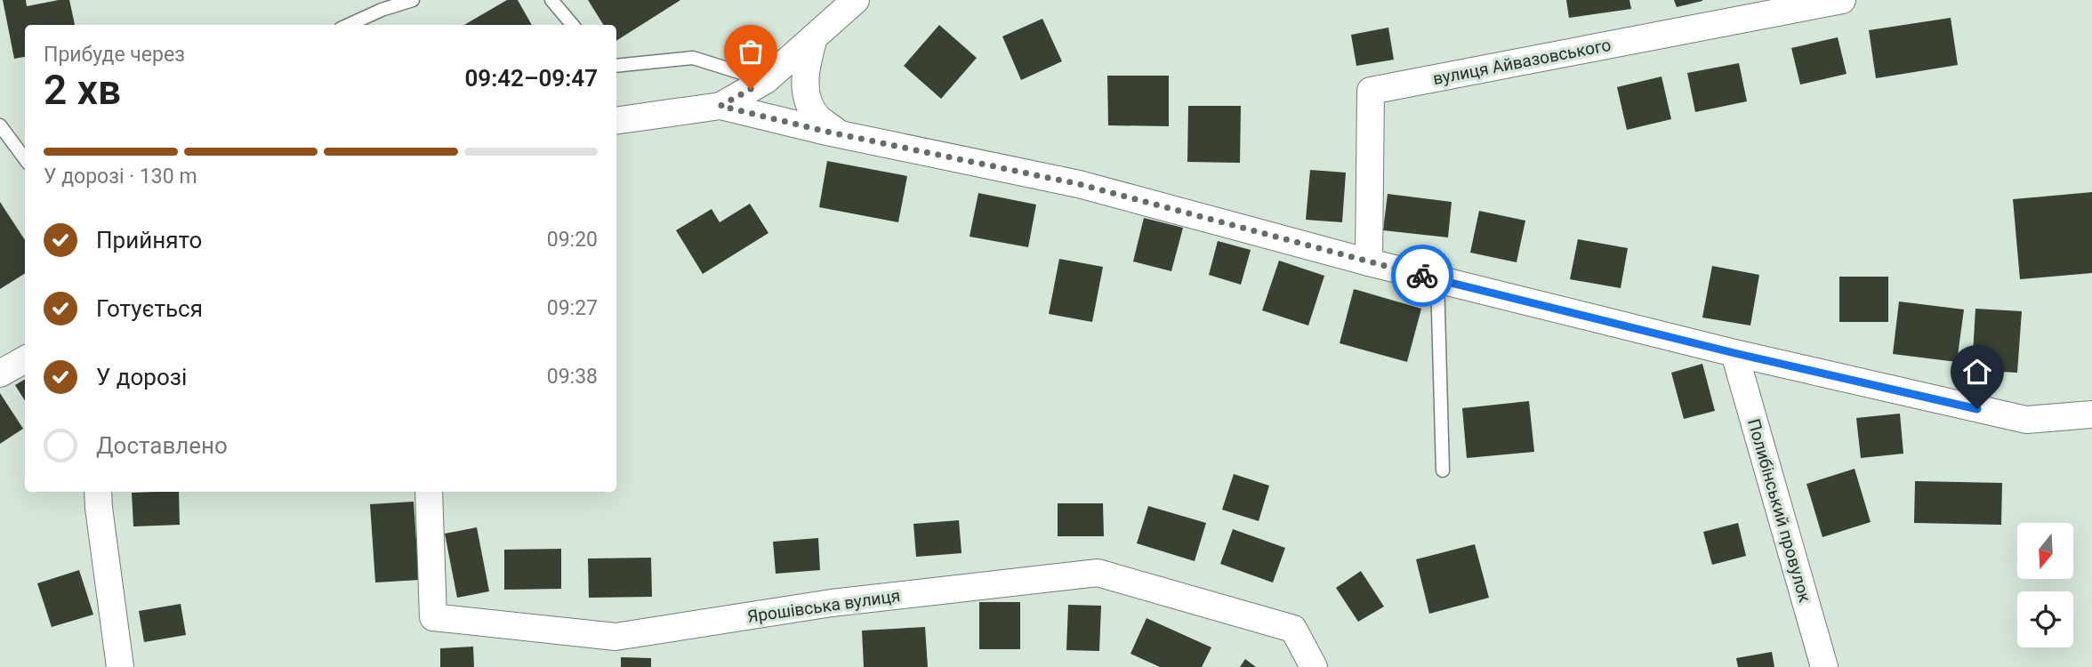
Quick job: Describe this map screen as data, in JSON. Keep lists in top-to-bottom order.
{
  "streets": {
    "street": ["вулиця Айвазовського", "Полибінський провулок", "Ярошівська вулиця"]
  },
  "north": "bottom",
  "page": {
    "heading": ["2 хв", "Прибуде через", "09:42–09:47"],
    "bar": "У дорозі · 130 m",
    "list": [
      ["Прийнято", "09:20"],
      ["Готується", "09:27"],
      ["У дорозі", "09:38"],
      "Доставлено"
    ]
  }
}
